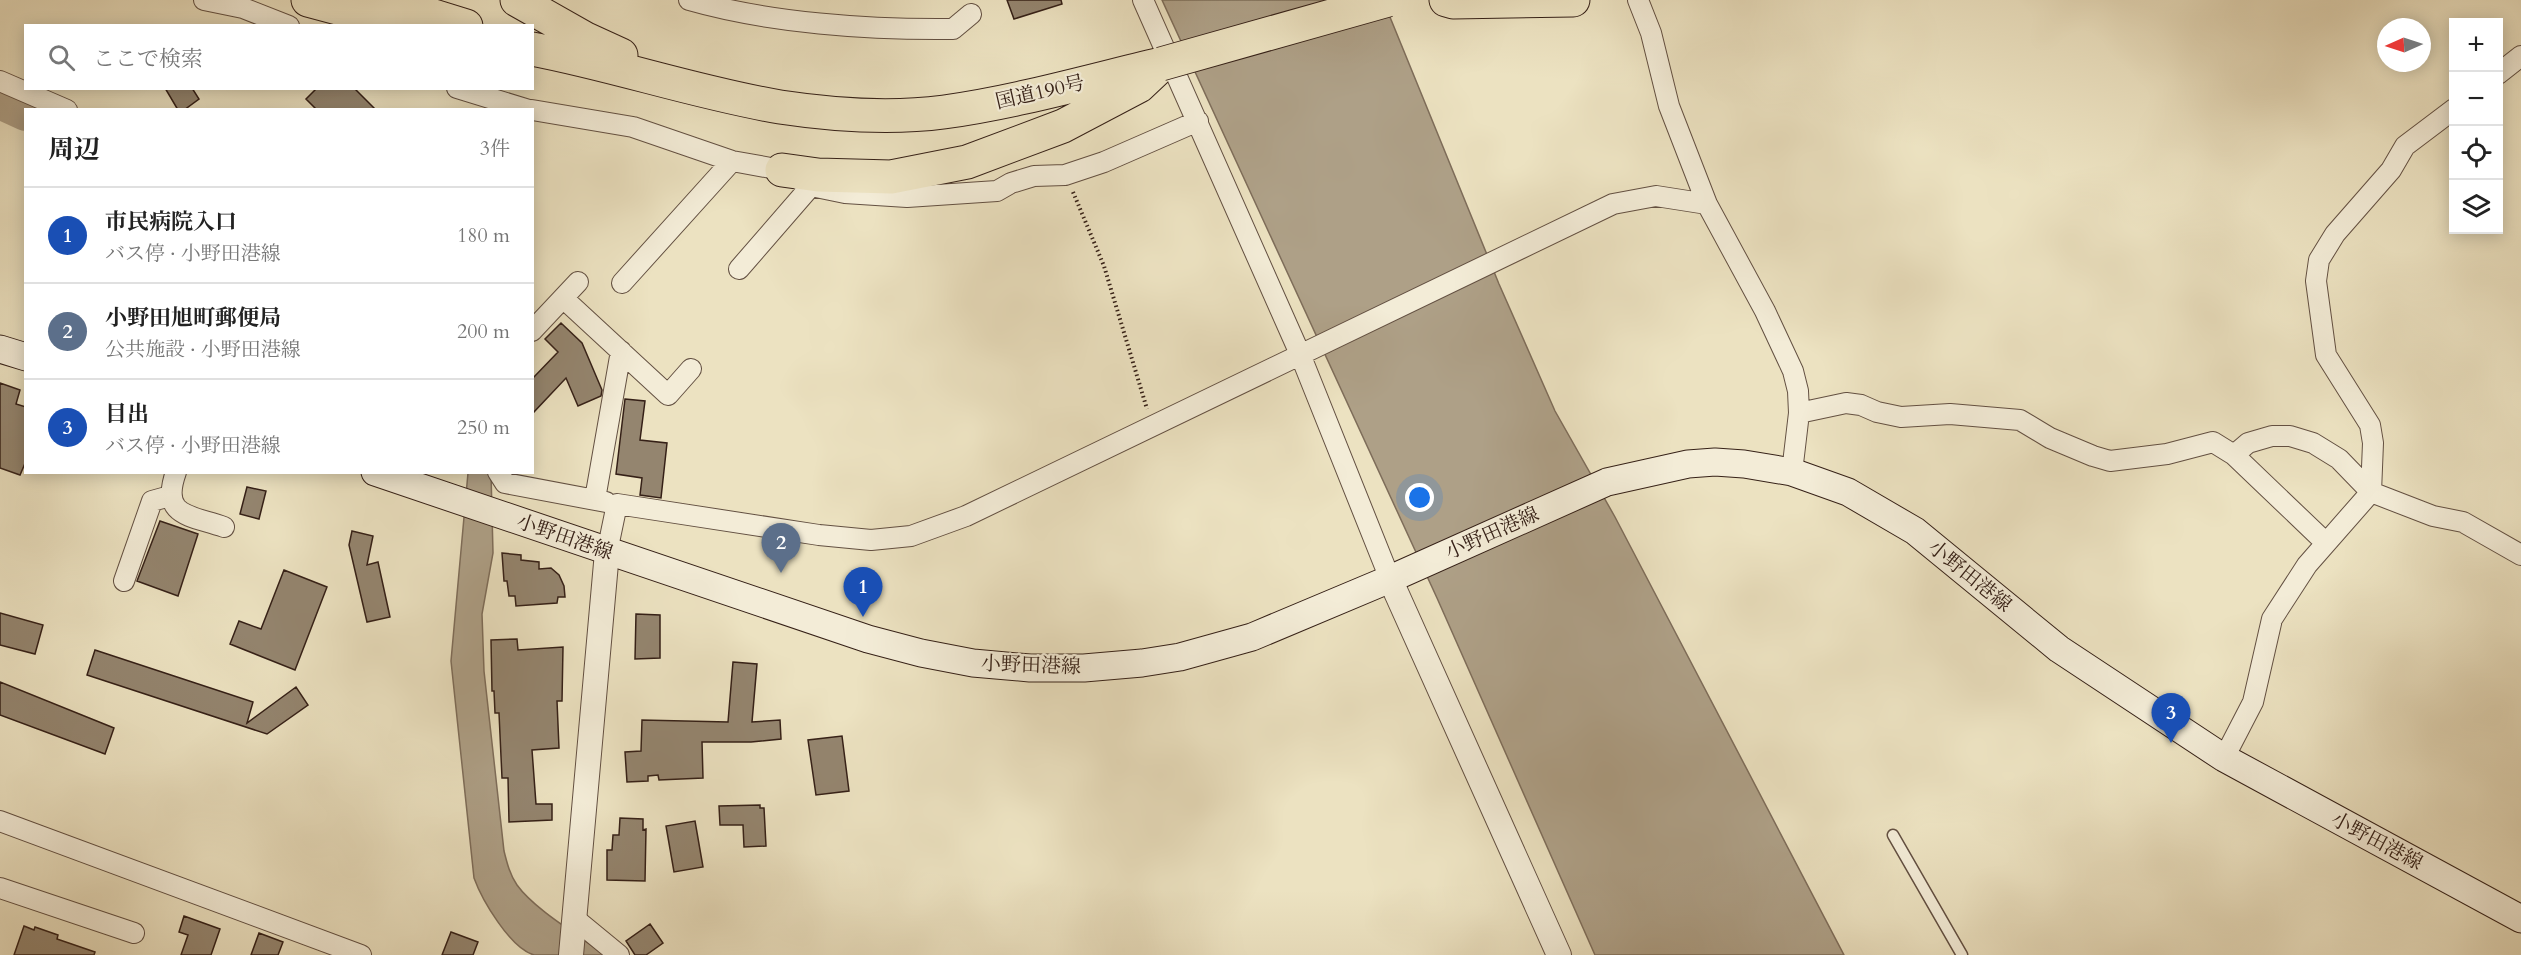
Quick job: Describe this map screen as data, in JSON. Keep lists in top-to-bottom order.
{
  "streets": {
    "highway": ["国道190号"],
    "main road": ["小野田港線"]
  },
  "north": "left",
  "page": {
    "map_buttons": ["+", "−"],
    "search": "ここで検索",
    "heading": ["周辺", "3件"],
    "list": [
      {
        "mark": "1",
        "name": "市民病院入口",
        "note": "バス停 · 小野田港線",
        "value": "180 m"
      },
      {
        "mark": "2",
        "name": "小野田旭町郵便局",
        "note": "公共施設 · 小野田港線",
        "value": "200 m"
      },
      {
        "mark": "3",
        "name": "目出",
        "note": "バス停 · 小野田港線",
        "value": "250 m"
      }
    ],
    "pins": ["2", "1", "3"]
  }
}
